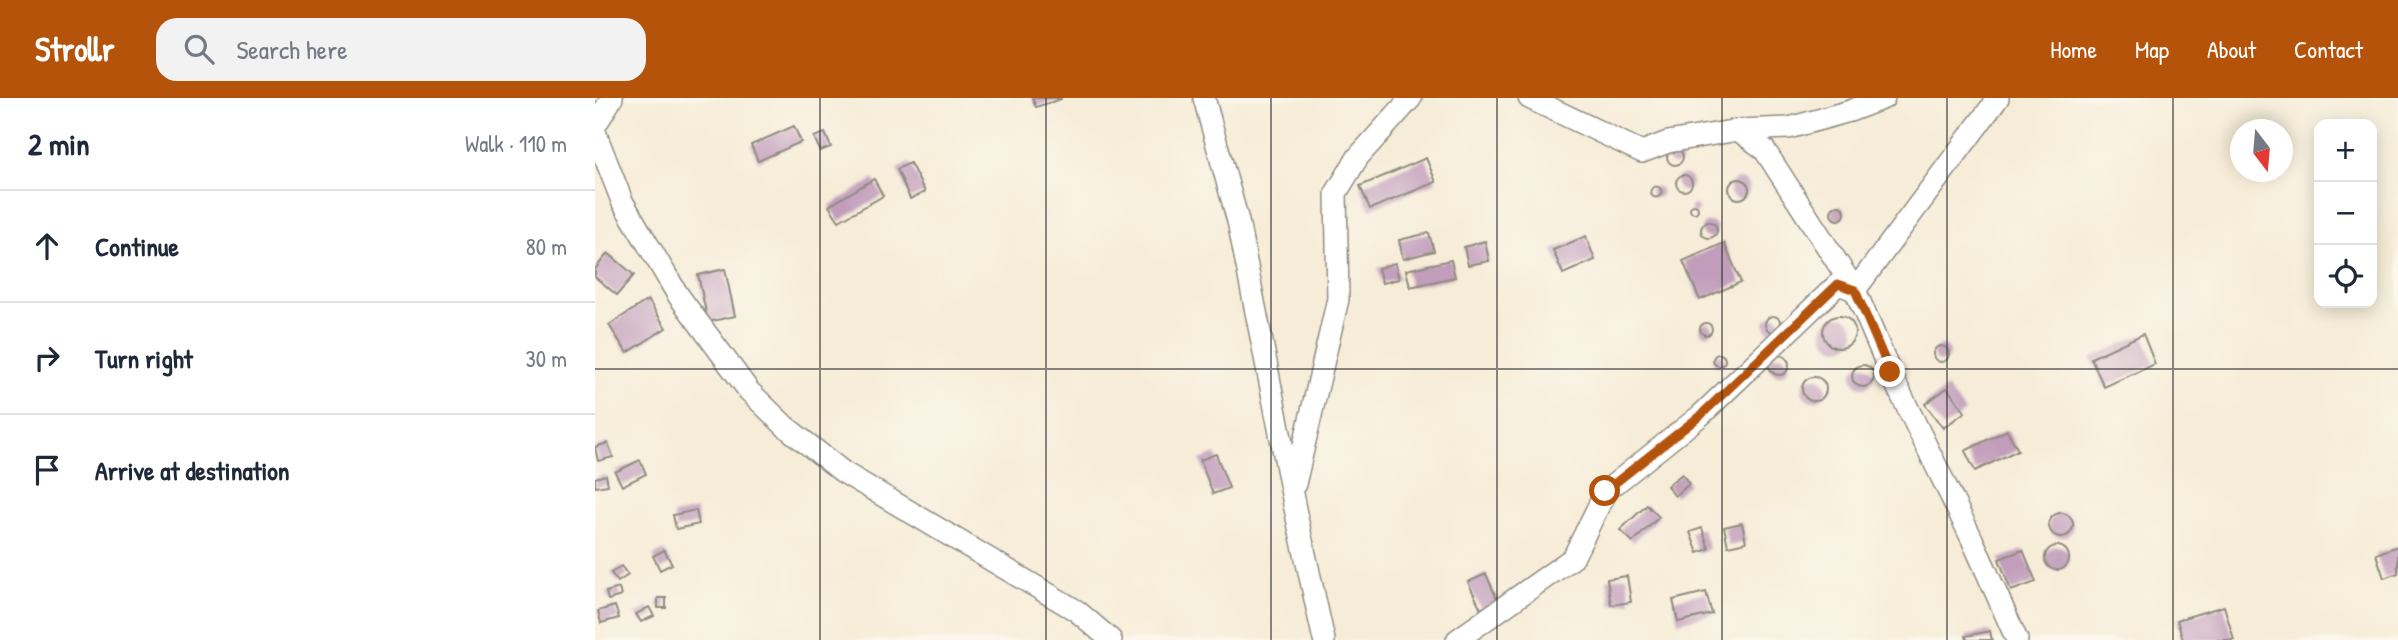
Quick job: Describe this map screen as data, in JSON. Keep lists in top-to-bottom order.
{
  "north": "bottom",
  "page": {
    "header": "Strollr",
    "search": "Search here",
    "nav": [
      "Home",
      "Map",
      "About",
      "Contact"
    ],
    "heading": ["2 min", "Walk · 110 m"],
    "map_buttons": ["+", "−"],
    "list": [
      ["Continue", "80 m"],
      ["Turn right", "30 m"],
      "Arrive at destination"
    ]
  }
}
